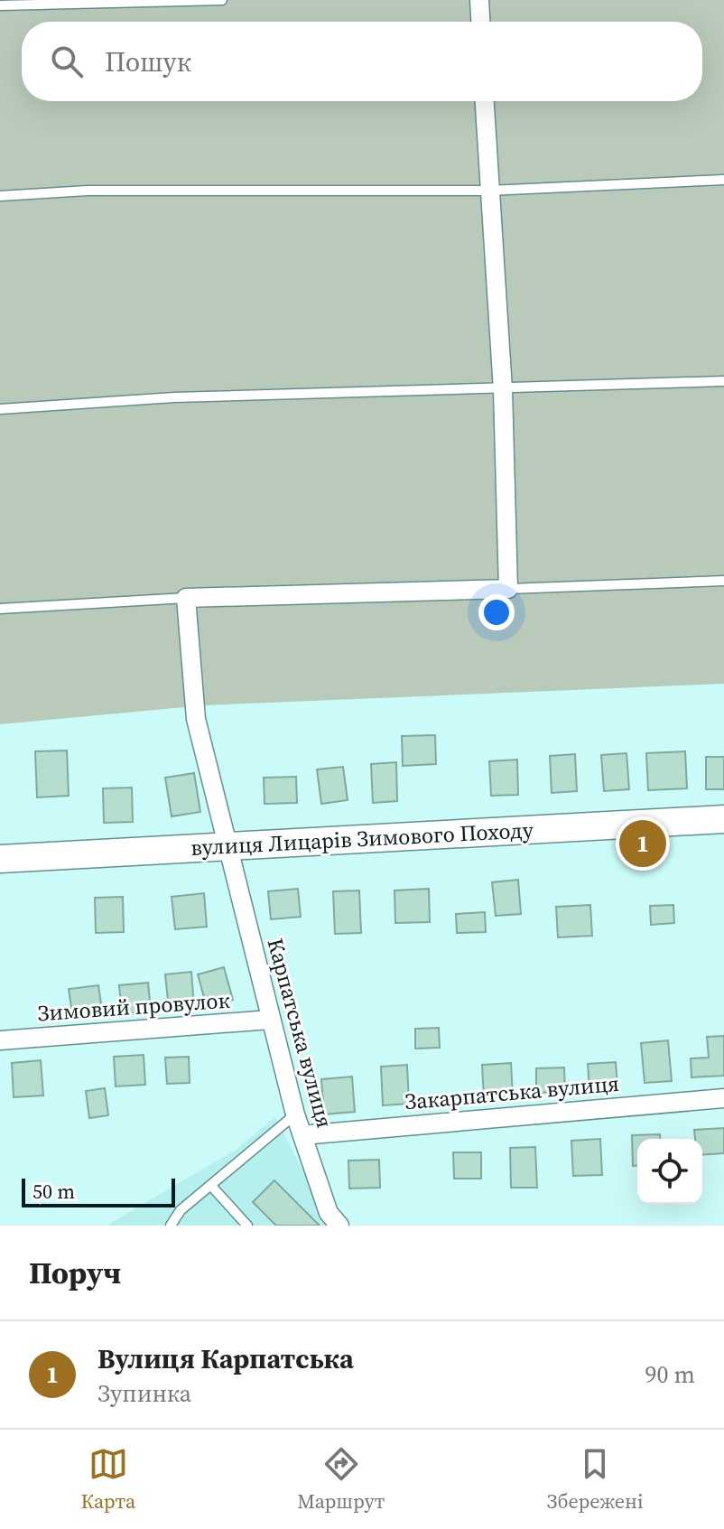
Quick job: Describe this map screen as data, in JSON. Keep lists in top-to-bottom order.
{
  "streets": {
    "street": [
      "вулиця Лицарів Зимового Походу",
      "Зимовий провулок",
      "Карпатська вулиця",
      "Закарпатська вулиця"
    ]
  },
  "crossings": [
    ["вулиця Лицарів Зимового Походу", "Карпатська вулиця"],
    ["Зимовий провулок", "Карпатська вулиця"],
    ["Карпатська вулиця", "Закарпатська вулиця"]
  ],
  "scale_bar": "50 m",
  "page": {
    "search": "Пошук",
    "pins": "1",
    "scale": "50 m",
    "heading": "Поруч",
    "list": [
      {
        "mark": "1",
        "name": "Вулиця Карпатська",
        "note": "Зупинка",
        "value": "90 m"
      }
    ],
    "nav": ["Карта", "Маршрут", "Збережені"]
  }
}
